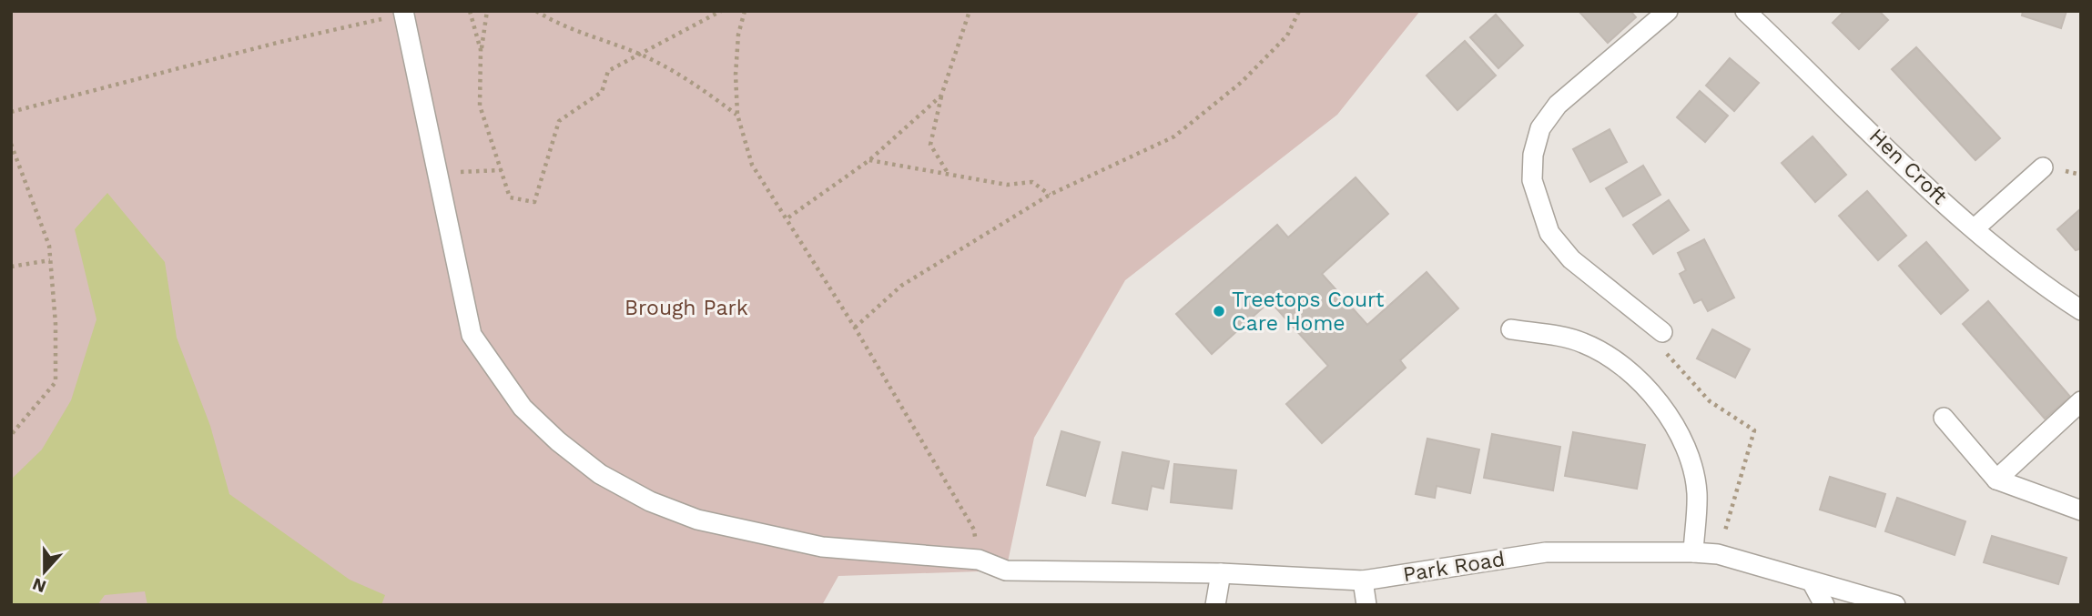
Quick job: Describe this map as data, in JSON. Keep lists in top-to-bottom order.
{
  "streets": {
    "street": ["Hen Croft", "Park Road"]
  },
  "parks": ["Brough Park"],
  "places": ["Treetops Court Care Home"],
  "north": "bottom"
}
